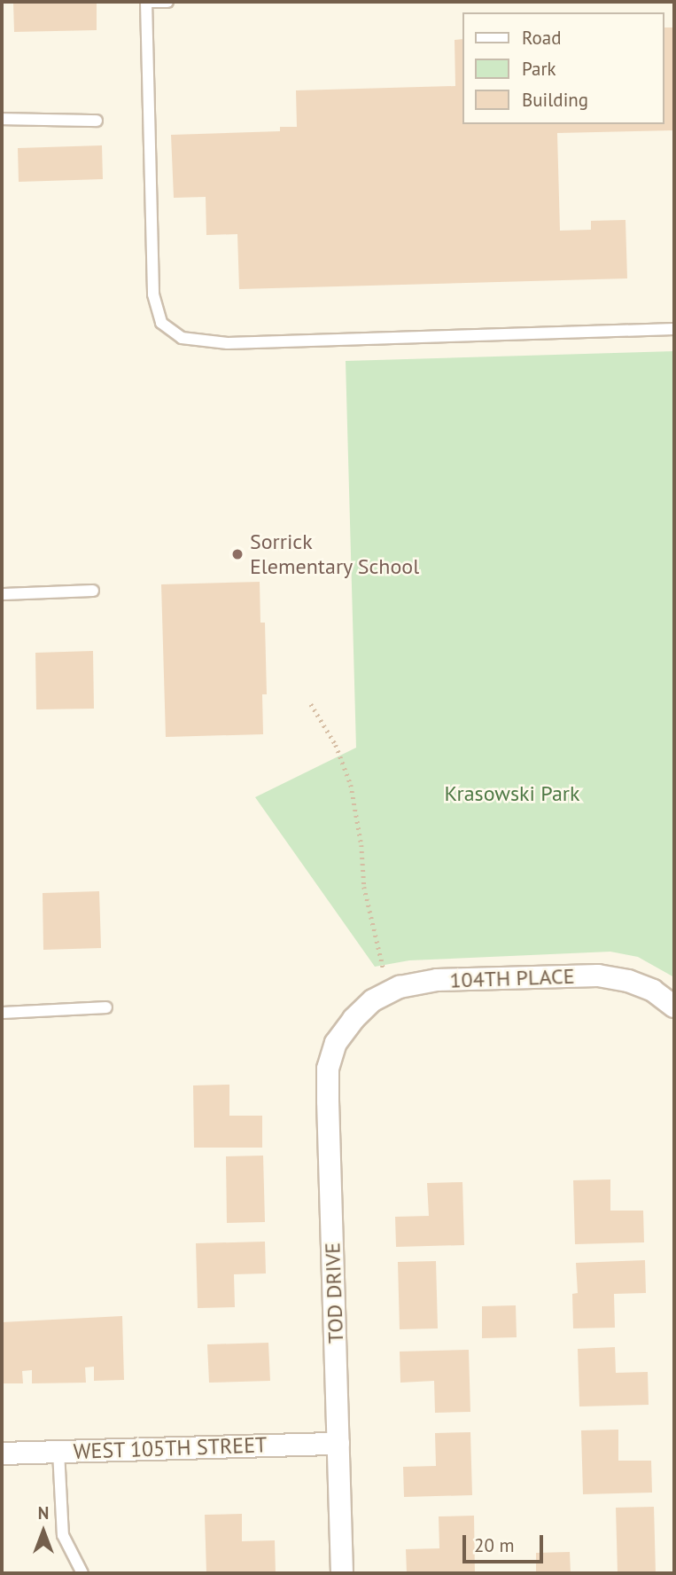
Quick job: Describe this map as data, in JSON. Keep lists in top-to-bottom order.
{
  "streets": {
    "street": ["104TH PLACE", "TOD DRIVE", "WEST 105TH STREET"]
  },
  "crossings": [
    ["104TH PLACE", "TOD DRIVE"],
    ["TOD DRIVE", "WEST 105TH STREET"]
  ],
  "parks": ["Krasowski Park"],
  "places": ["Sorrick Elementary School"],
  "legend": ["Road", "Park", "Building"],
  "scale_bar": "20 m",
  "north": "top"
}
